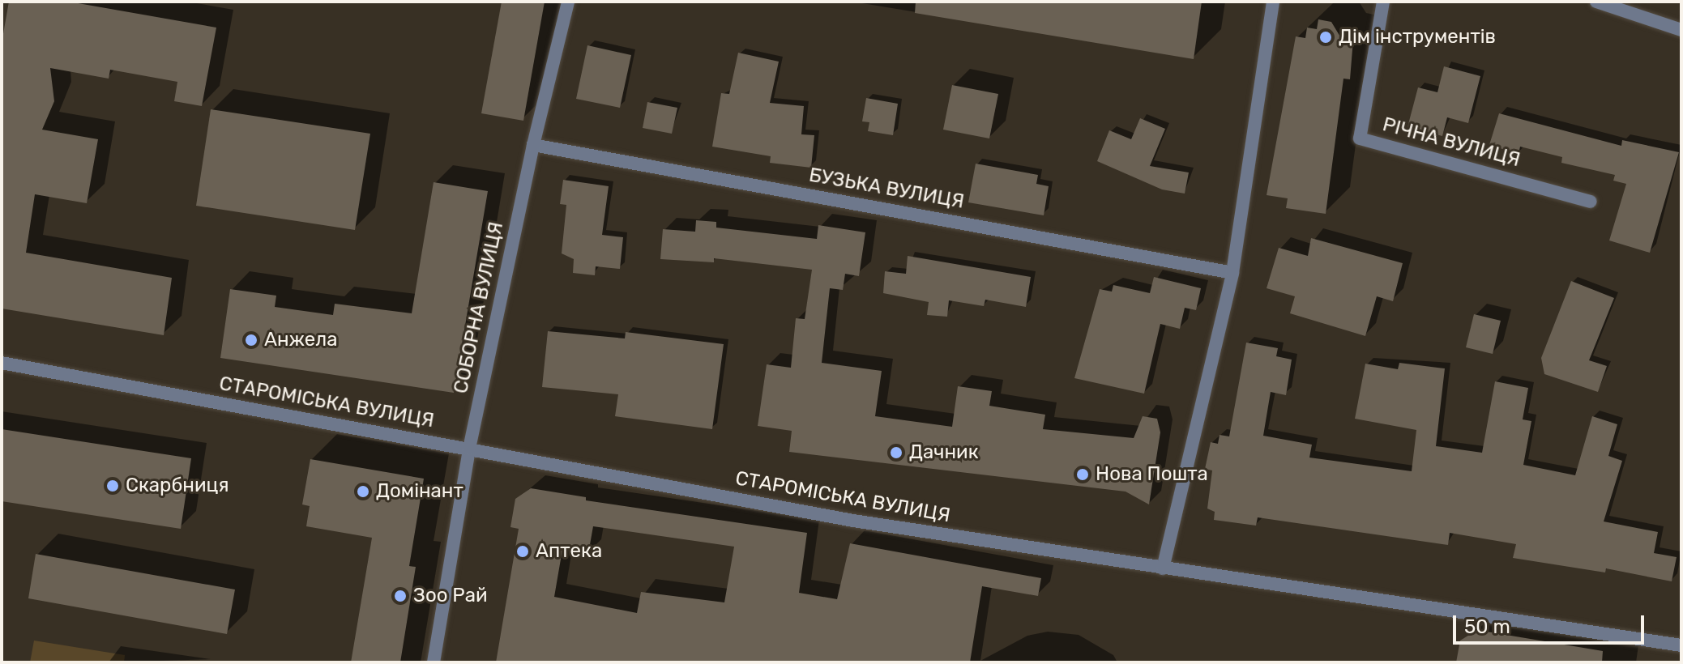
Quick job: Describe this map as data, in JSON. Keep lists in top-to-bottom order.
{
  "streets": {
    "street": [
      "РІЧНА ВУЛИЦЯ",
      "БУЗЬКА ВУЛИЦЯ",
      "СОБОРНА ВУЛИЦЯ",
      "СТАРОМІСЬКА ВУЛИЦЯ"
    ]
  },
  "crossings": [
    ["БУЗЬКА ВУЛИЦЯ", "СОБОРНА ВУЛИЦЯ"],
    ["СОБОРНА ВУЛИЦЯ", "СТАРОМІСЬКА ВУЛИЦЯ"]
  ],
  "places": [
    "Дім інструментів",
    "Анжела",
    "Дачник",
    "Нова Пошта",
    "Скарбниця",
    "Домінант",
    "Аптека",
    "Зоо Рай"
  ],
  "scale_bar": "50 m"
}
